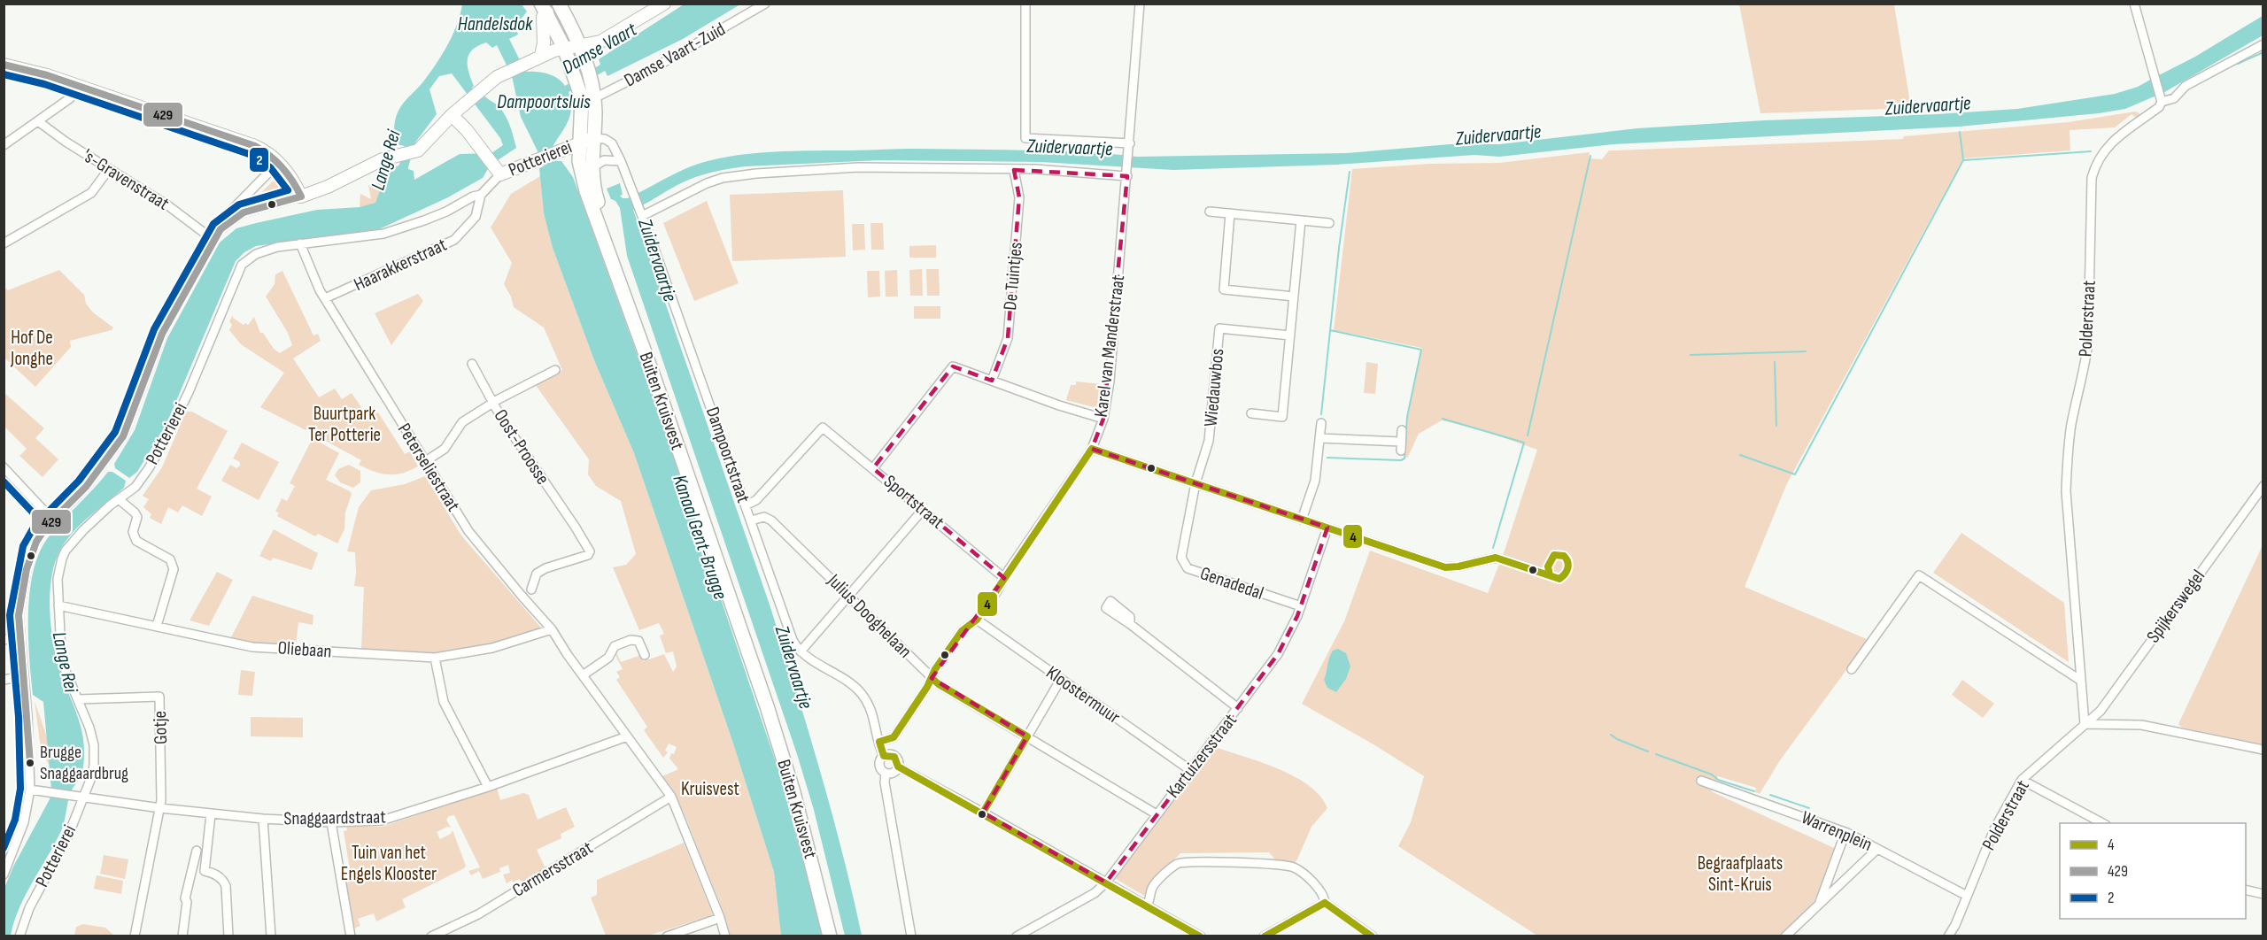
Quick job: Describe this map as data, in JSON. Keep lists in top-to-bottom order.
{
  "streets": {
    "main road": ["Buiten Kruisvest"],
    "street": [
      "Damse Vaart-Zuid",
      "Potterierei",
      "'s-Gravenstraat",
      "Haarakkerstraat",
      "De Tuintjes",
      "Polderstraat",
      "Karel van Manderstraat",
      "Wiedauwbos",
      "Oost-Proosse",
      "Dampoortstraat",
      "Peterseliestraat",
      "Sportstraat",
      "Genadedal",
      "Spijkerswegel",
      "Julius Dooghelaan",
      "Oliebaan",
      "Kloostermuur",
      "Gotje",
      "Kartuizersstraat",
      "Snaggaardstraat",
      "Warrenplein",
      "Carmersstraat"
    ]
  },
  "crossings": [
    ["Damse Vaart-Zuid", "Buiten Kruisvest"],
    ["Potterierei", "Haarakkerstraat"],
    ["Potterierei", "Buiten Kruisvest"],
    ["Potterierei", "Dampoortstraat"],
    ["Potterierei", "Peterseliestraat"],
    ["Potterierei", "Oliebaan"],
    ["Potterierei", "Gotje"],
    ["Potterierei", "Snaggaardstraat"],
    ["Haarakkerstraat", "Peterseliestraat"],
    ["Polderstraat", "Spijkerswegel"],
    ["Polderstraat", "Warrenplein"],
    ["Karel van Manderstraat", "Sportstraat"],
    ["Karel van Manderstraat", "Julius Dooghelaan"],
    ["Karel van Manderstraat", "Kloostermuur"],
    ["Wiedauwbos", "Genadedal"],
    ["Buiten Kruisvest", "Dampoortstraat"],
    ["Dampoortstraat", "Sportstraat"],
    ["Dampoortstraat", "Julius Dooghelaan"],
    ["Peterseliestraat", "Oliebaan"],
    ["Peterseliestraat", "Snaggaardstraat"],
    ["Peterseliestraat", "Carmersstraat"],
    ["Genadedal", "Kartuizersstraat"],
    ["Julius Dooghelaan", "Kartuizersstraat"],
    ["Kloostermuur", "Kartuizersstraat"],
    ["Gotje", "Snaggaardstraat"]
  ],
  "water": [
    "Handelsdok",
    "Damse Vaart",
    "Dampoortsluis",
    "Zuidervaartje",
    "Lange Rei",
    "Kanaal Gent-Brugge"
  ],
  "parks": [
    "Hof De Jonghe",
    "Buurtpark Ter Potterie",
    "Kruisvest",
    "Tuin van het Engels Klooster",
    "Begraafplaats Sint-Kruis"
  ],
  "places": ["Brugge Snaggaardbrug"],
  "lines": ["transit line 429", "transit line 2", "transit line 4"],
  "legend": ["4", "429", "2"]
}
